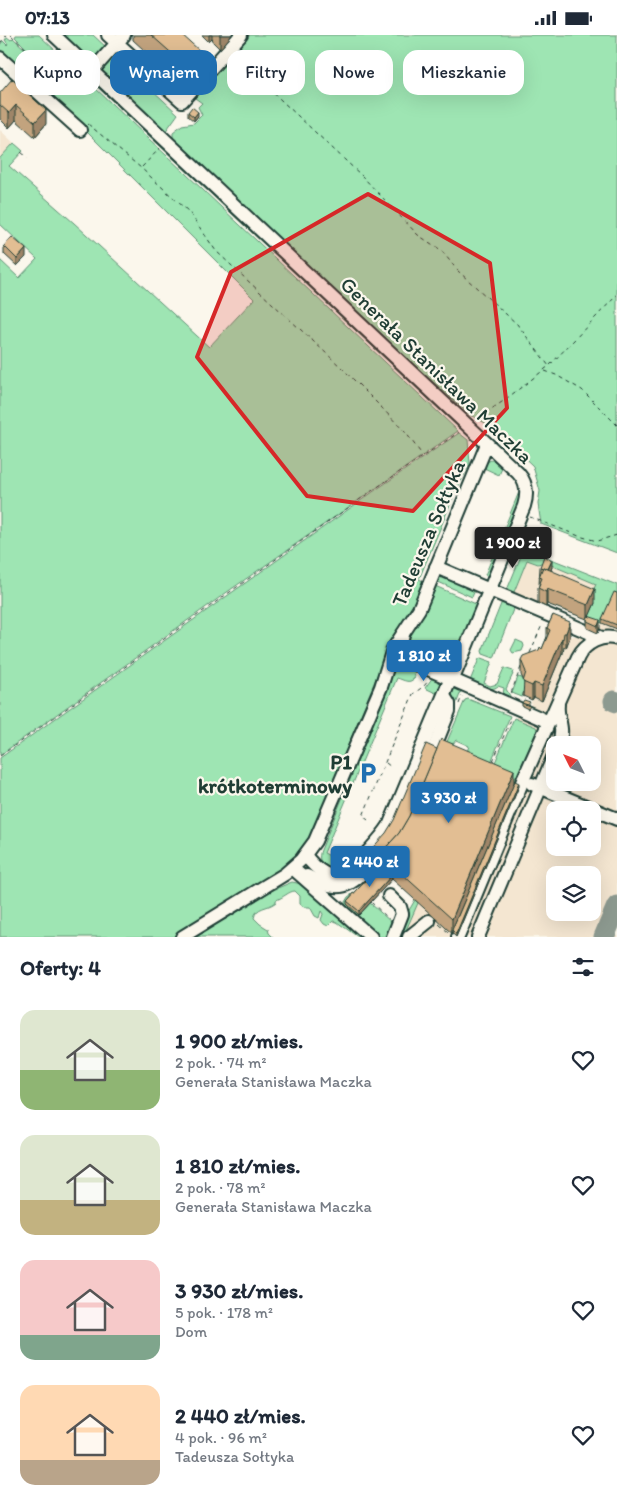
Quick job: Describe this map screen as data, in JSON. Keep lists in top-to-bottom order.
{
  "streets": {
    "street": ["Generała Stanisława Maczka", "Tadeusza Sołtyka"]
  },
  "crossings": [
    ["Generała Stanisława Maczka", "Tadeusza Sołtyka"]
  ],
  "places": {
    "parking": ["P1 krótkoterminowy"]
  },
  "north": "top left",
  "page": {
    "status": "07:13",
    "chip": [
      "Kupno",
      "Wynajem",
      "Filtry",
      "Nowe",
      "Mieszkanie"
    ],
    "price": [
      "1 900 zł",
      "1 810 zł",
      "3 930 zł",
      "2 440 zł"
    ],
    "heading": "Oferty: 4",
    "list": [
      {
        "name": "1 900 zł/mies.",
        "note": "2 pok. · 74 m² · Generała Stanisława Maczka"
      },
      {
        "name": "1 810 zł/mies.",
        "note": "2 pok. · 78 m² · Generała Stanisława Maczka"
      },
      {
        "name": "3 930 zł/mies.",
        "note": "5 pok. · 178 m² · Dom"
      },
      {
        "name": "2 440 zł/mies.",
        "note": "4 pok. · 96 m² · Tadeusza Sołtyka"
      }
    ]
  }
}
